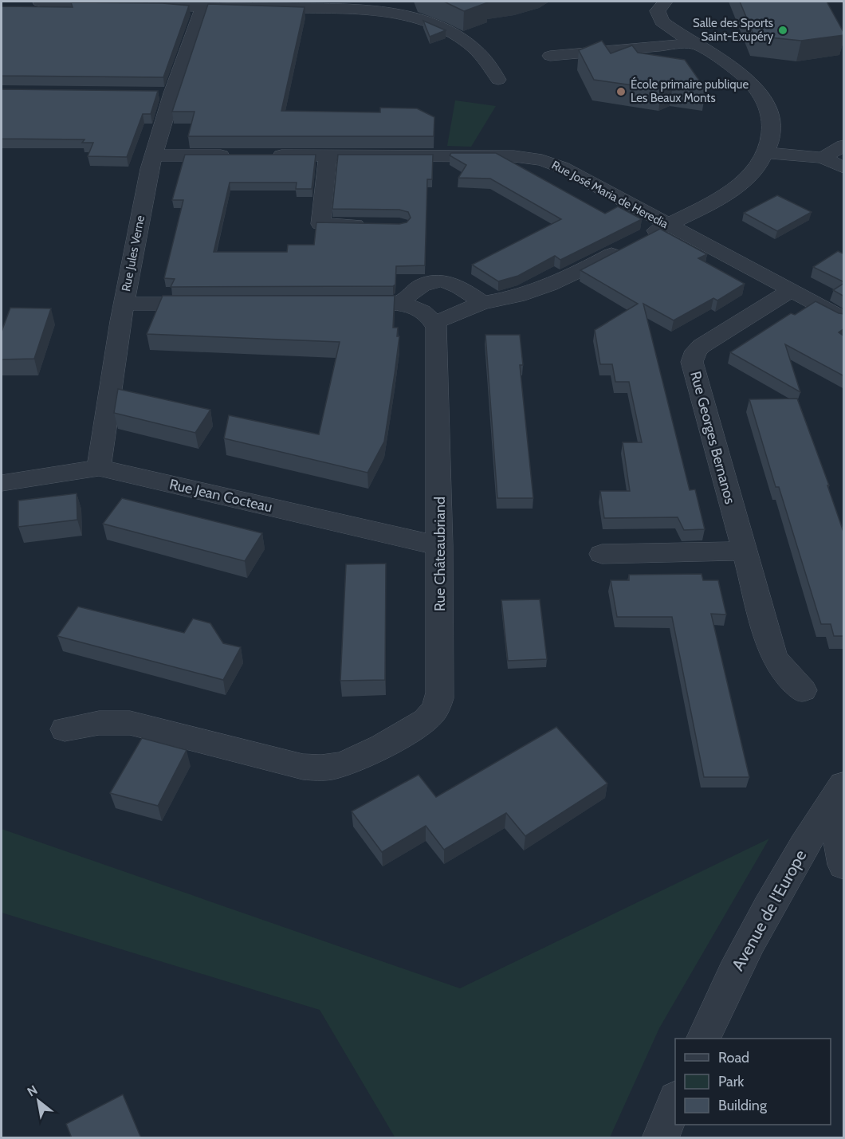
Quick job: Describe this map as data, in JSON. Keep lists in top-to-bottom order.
{
  "streets": {
    "street": [
      "Rue José Maria de Heredia",
      "Rue Jules Verne",
      "Rue Georges Bernanos",
      "Rue Jean Cocteau",
      "Rue Châteaubriand",
      "Avenue de l'Europe"
    ]
  },
  "crossings": [
    ["Rue José Maria de Heredia", "Rue Georges Bernanos"],
    ["Rue Jules Verne", "Rue Jean Cocteau"],
    ["Rue Jean Cocteau", "Rue Châteaubriand"]
  ],
  "places": ["Salle des Sports Saint-Exupéry", "École primaire publique Les Beaux Monts"],
  "legend": ["Road", "Park", "Building"],
  "north": "top left"
}
